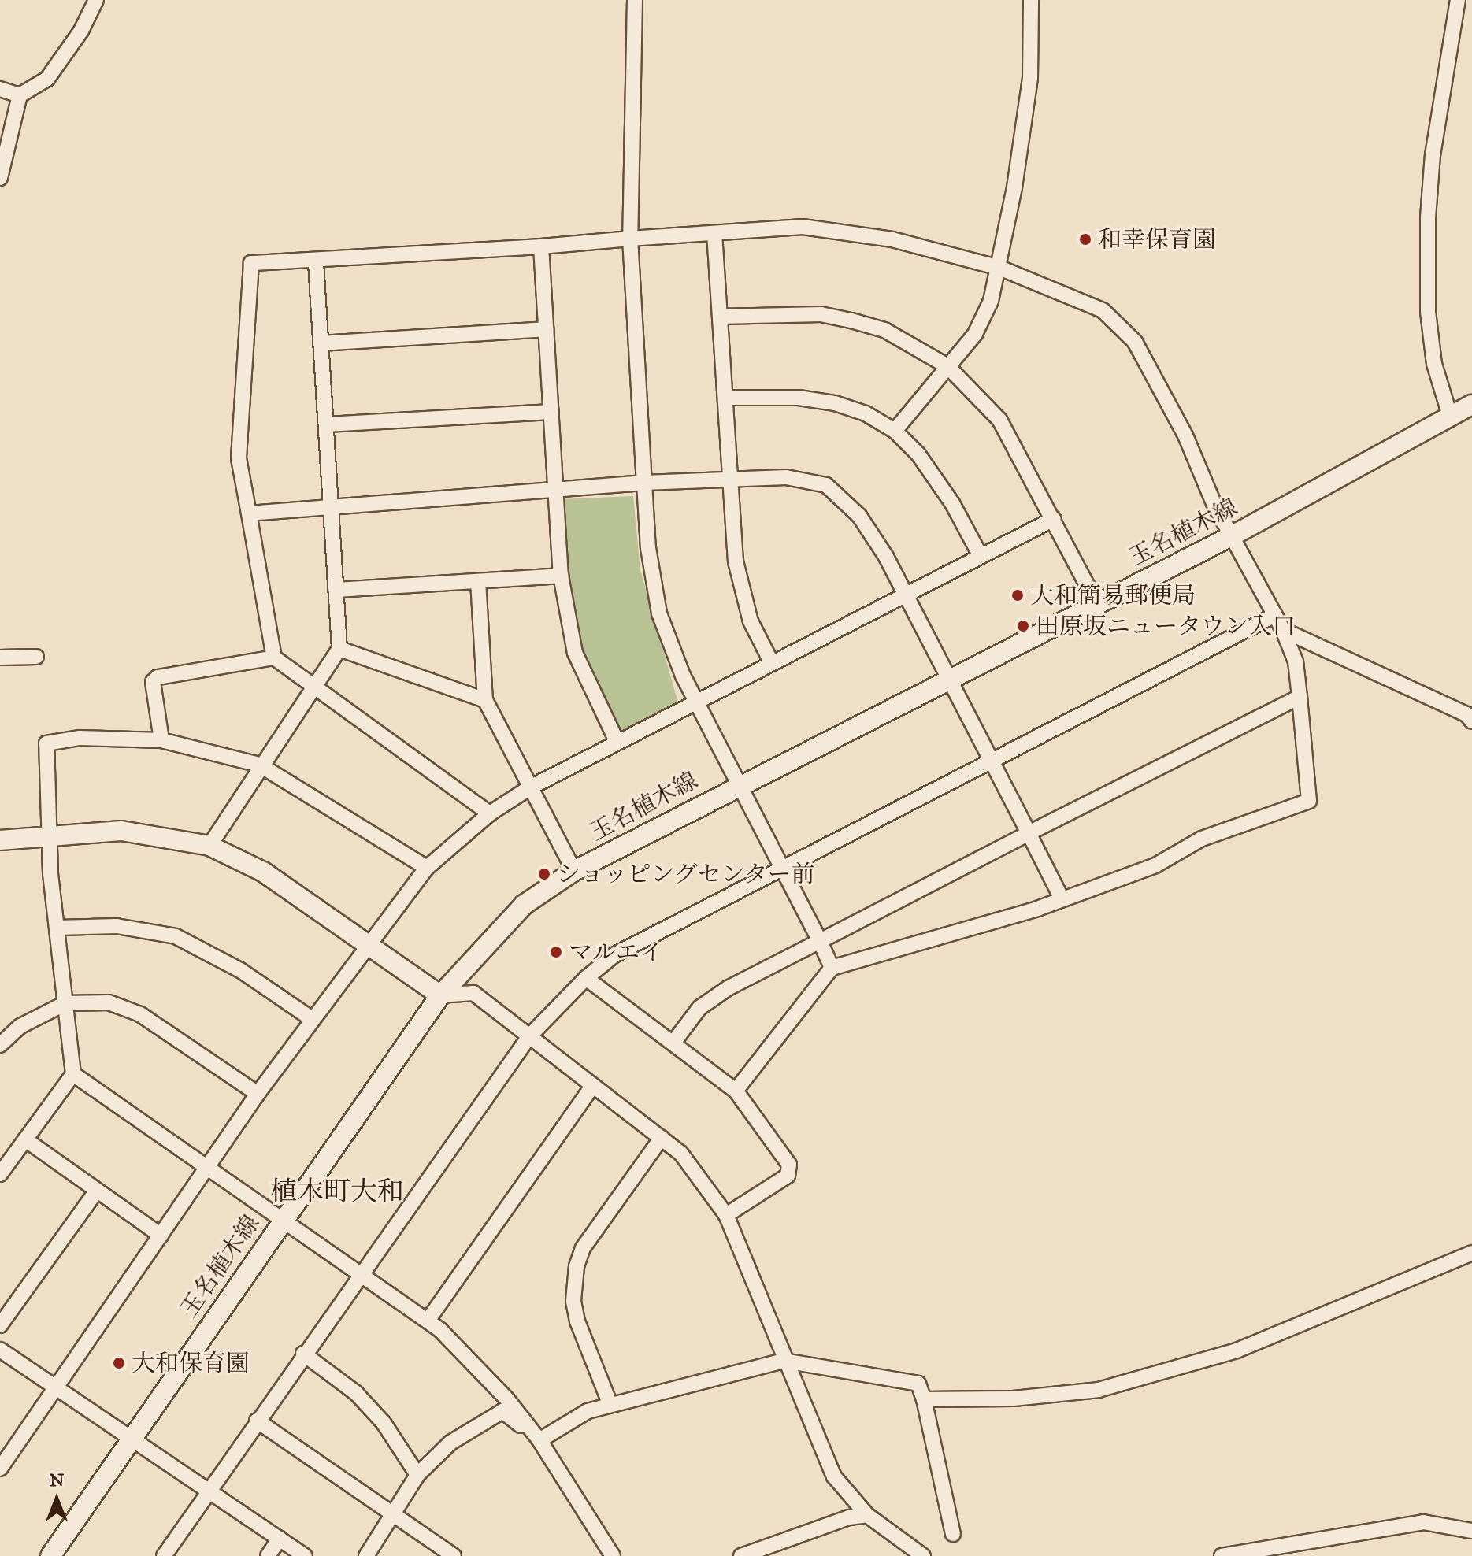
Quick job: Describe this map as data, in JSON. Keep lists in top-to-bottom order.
{
  "streets": {
    "main road": ["玉名植木線"]
  },
  "districts": ["植木町大和"],
  "places": [
    "和幸保育園",
    "大和簡易郵便局",
    "田原坂ニュータウン入口",
    "ショッピングセンター前",
    "マルエイ",
    "大和保育園"
  ],
  "north": "top"
}
